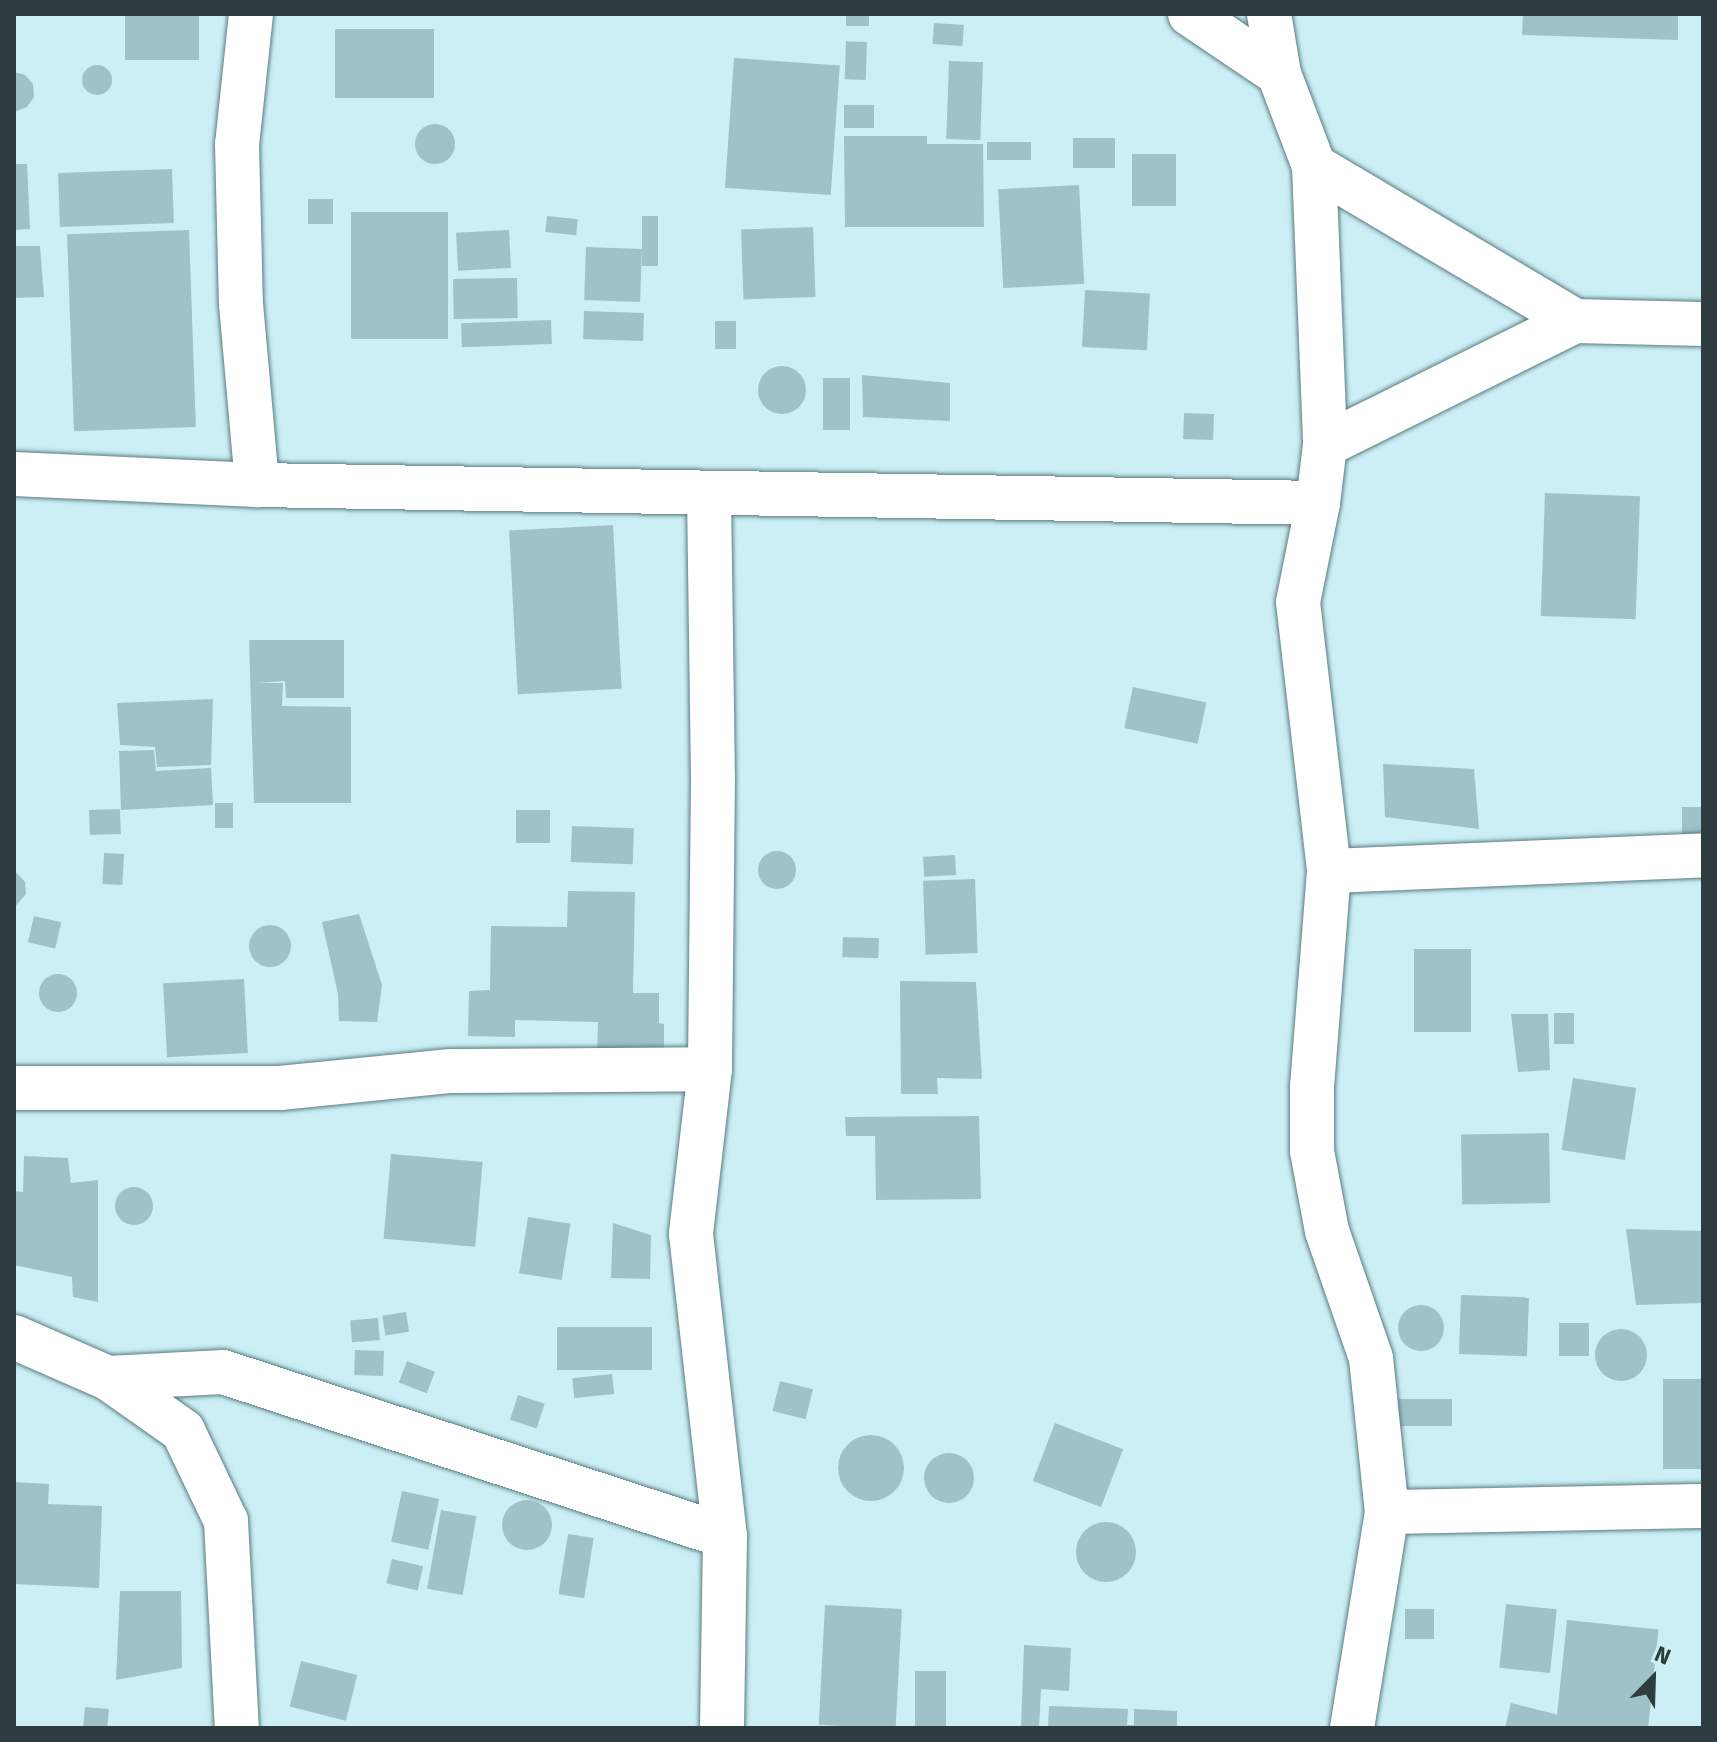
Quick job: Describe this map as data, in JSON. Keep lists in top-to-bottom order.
{
  "north": "top right"
}
